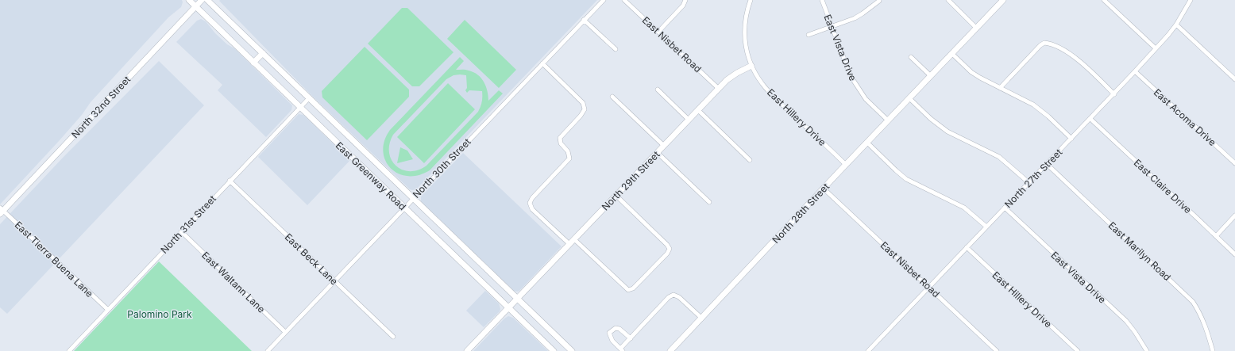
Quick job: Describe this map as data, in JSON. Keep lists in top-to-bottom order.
{
  "streets": {
    "main road": [
      "North 32nd Street",
      "East Greenway Road",
      "North 29th Street",
      "North 28th Street"
    ],
    "street": [
      "East Nisbet Road",
      "East Vista Drive",
      "East Hillery Drive",
      "East Acoma Drive",
      "North 30th Street",
      "North 27th Street",
      "East Claire Drive",
      "North 31st Street",
      "East Marilyn Road",
      "East Tierra Buena Lane",
      "East Beck Lane",
      "East Waltann Lane"
    ]
  },
  "crossings": [
    ["East Nisbet Road", "North 27th Street"],
    ["East Nisbet Road", "North 29th Street"],
    ["East Nisbet Road", "North 28th Street"],
    ["East Vista Drive", "North 27th Street"],
    ["East Vista Drive", "North 28th Street"],
    ["North 32nd Street", "East Greenway Road"],
    ["North 32nd Street", "East Tierra Buena Lane"],
    ["East Hillery Drive", "North 27th Street"],
    ["East Hillery Drive", "North 29th Street"],
    ["East Hillery Drive", "North 28th Street"],
    ["East Acoma Drive", "North 27th Street"],
    ["North 30th Street", "East Greenway Road"],
    ["North 30th Street", "East Beck Lane"],
    ["North 30th Street", "East Waltann Lane"],
    ["East Greenway Road", "North 29th Street"],
    ["East Greenway Road", "North 31st Street"],
    ["North 27th Street", "East Claire Drive"],
    ["North 27th Street", "East Marilyn Road"],
    ["North 31st Street", "East Tierra Buena Lane"],
    ["North 31st Street", "East Beck Lane"],
    ["North 31st Street", "East Waltann Lane"]
  ],
  "parks": ["Palomino Park"]
}
